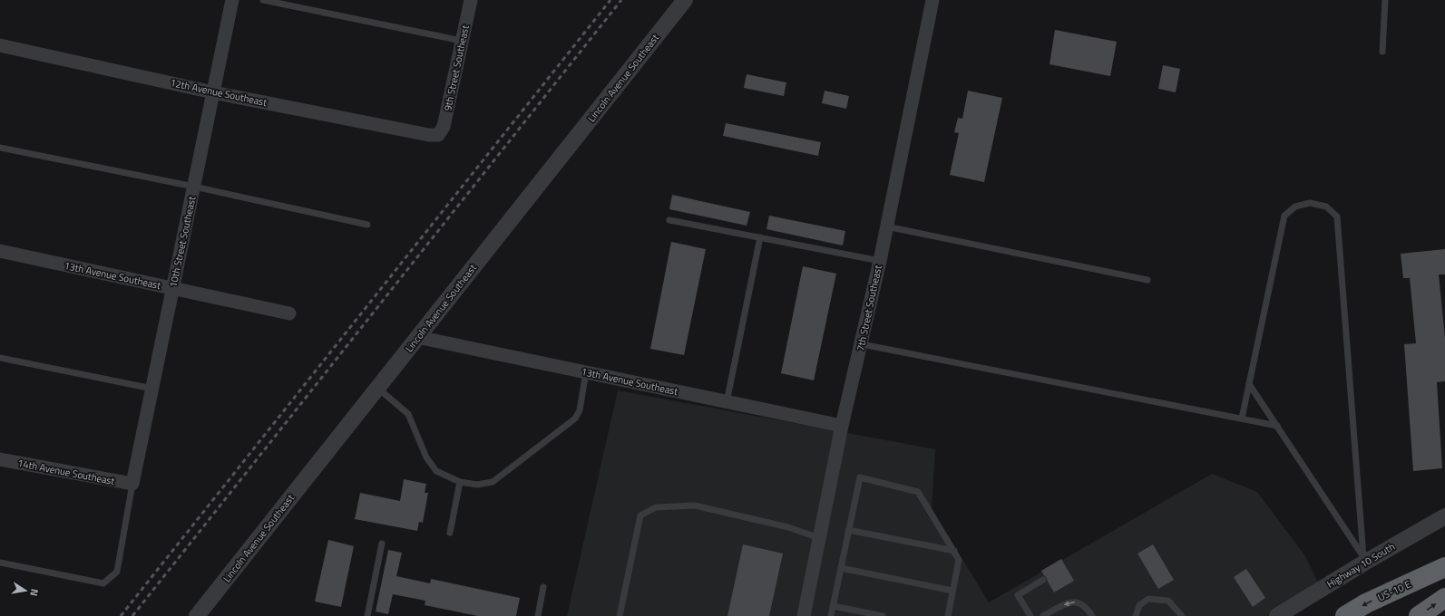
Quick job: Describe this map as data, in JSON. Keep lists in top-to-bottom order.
{
  "streets": {
    "highway": ["US-10 E"],
    "street": [
      "9th Street Southeast",
      "Lincoln Avenue Southeast",
      "12th Avenue Southeast",
      "10th Street Southeast",
      "13th Avenue Southeast",
      "7th Street Southeast",
      "14th Avenue Southeast",
      "Highway 10 South"
    ]
  },
  "crossings": [
    ["9th Street Southeast", "12th Avenue Southeast"],
    ["Lincoln Avenue Southeast", "13th Avenue Southeast"],
    ["12th Avenue Southeast", "10th Street Southeast"],
    ["10th Street Southeast", "13th Avenue Southeast"],
    ["10th Street Southeast", "14th Avenue Southeast"],
    ["13th Avenue Southeast", "7th Street Southeast"]
  ],
  "one_way": ["US-10 E"],
  "north": "right"
}
